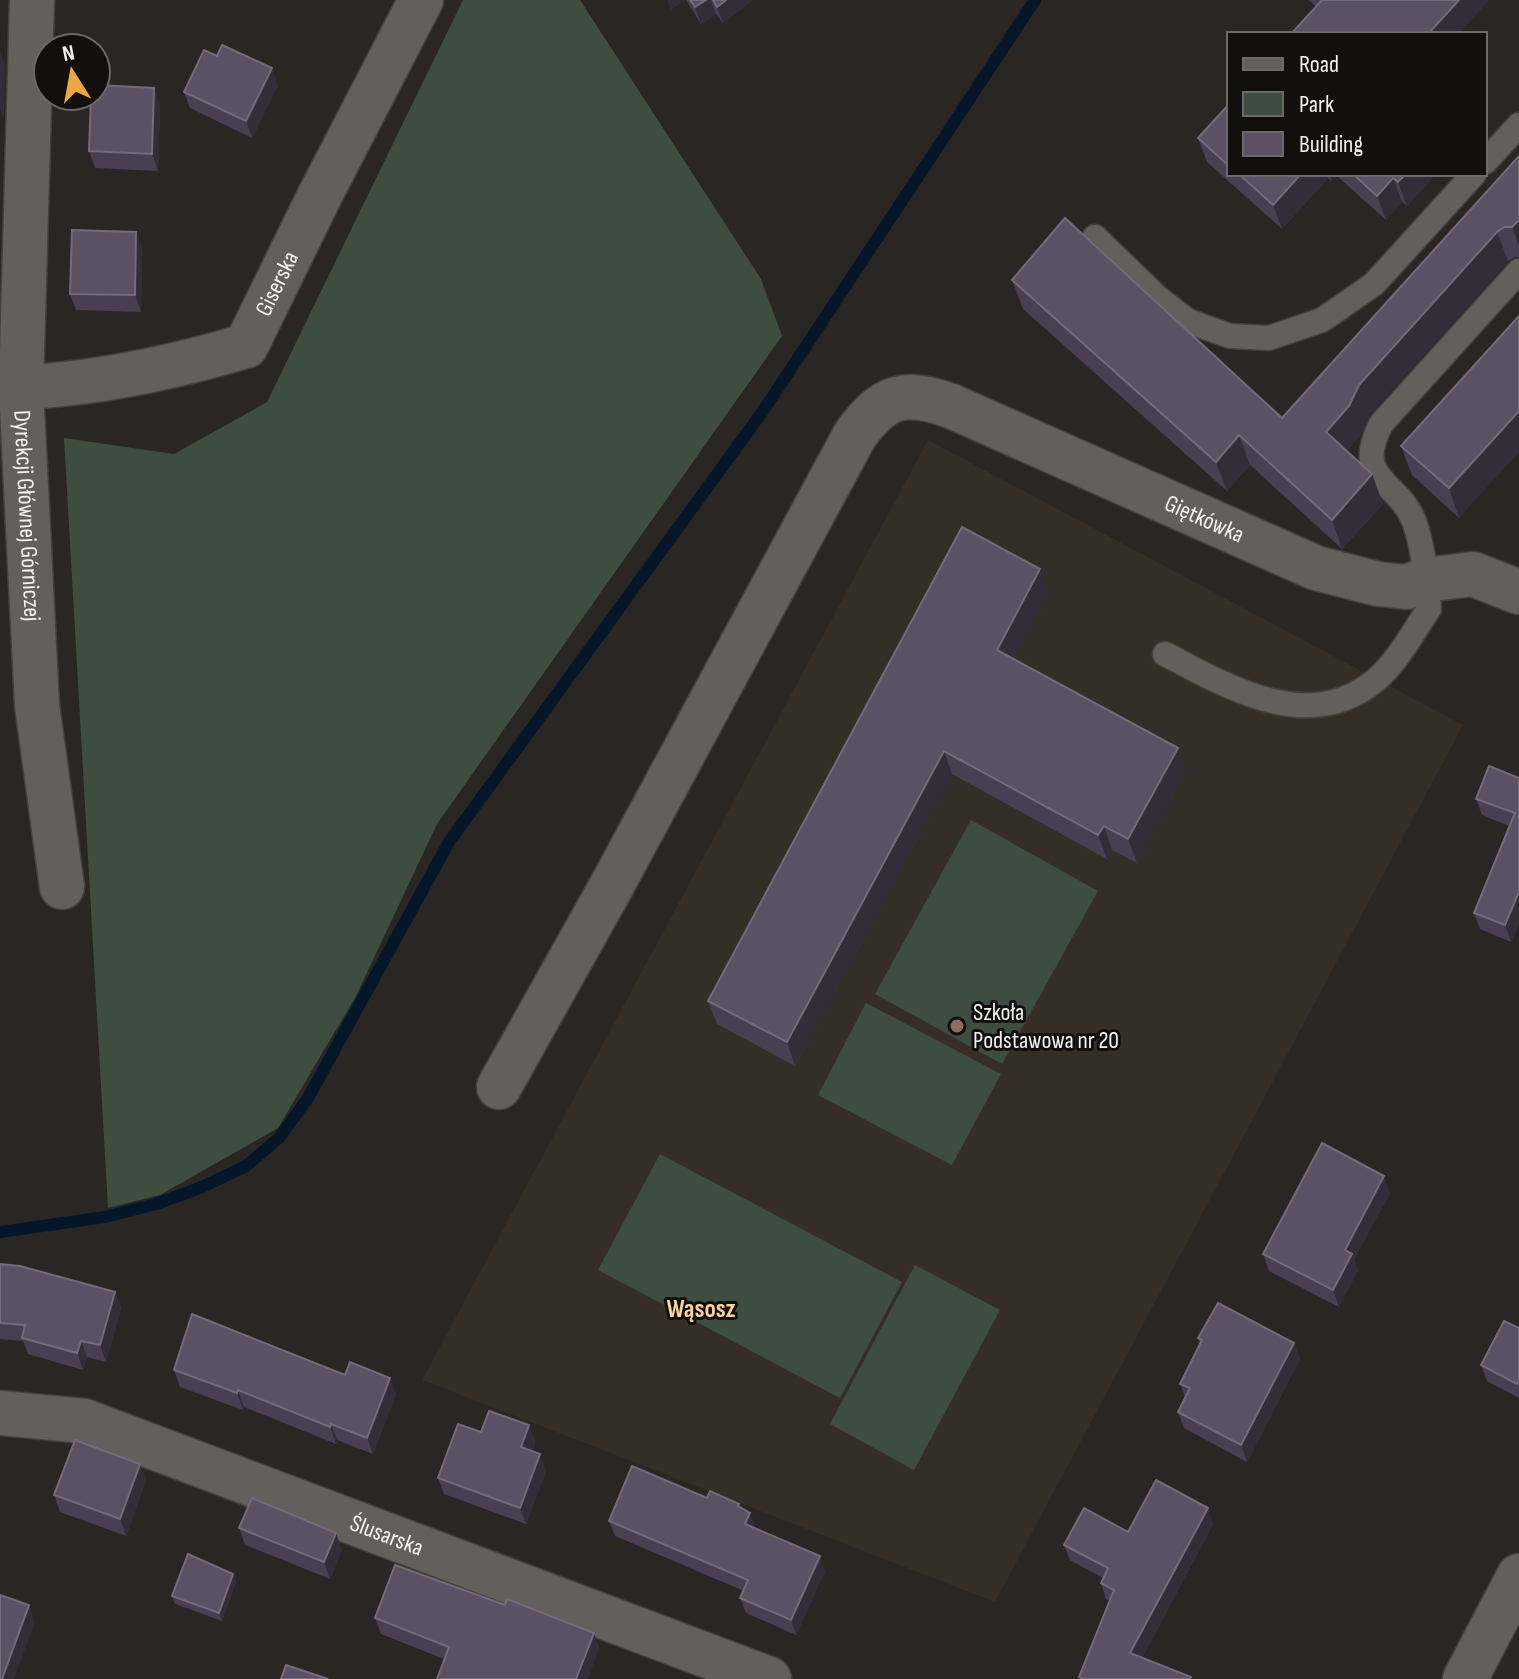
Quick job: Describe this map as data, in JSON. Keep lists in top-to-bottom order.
{
  "streets": {
    "street": [
      "Giserska",
      "Dyrekcji Głównej Górniczej",
      "Giętkówka",
      "Ślusarska"
    ]
  },
  "crossings": [
    ["Giserska", "Dyrekcji Głównej Górniczej"]
  ],
  "districts": ["Wąsosz"],
  "places": ["Szkoła Podstawowa nr 20"],
  "legend": ["Road", "Park", "Building"],
  "north": "top"
}
